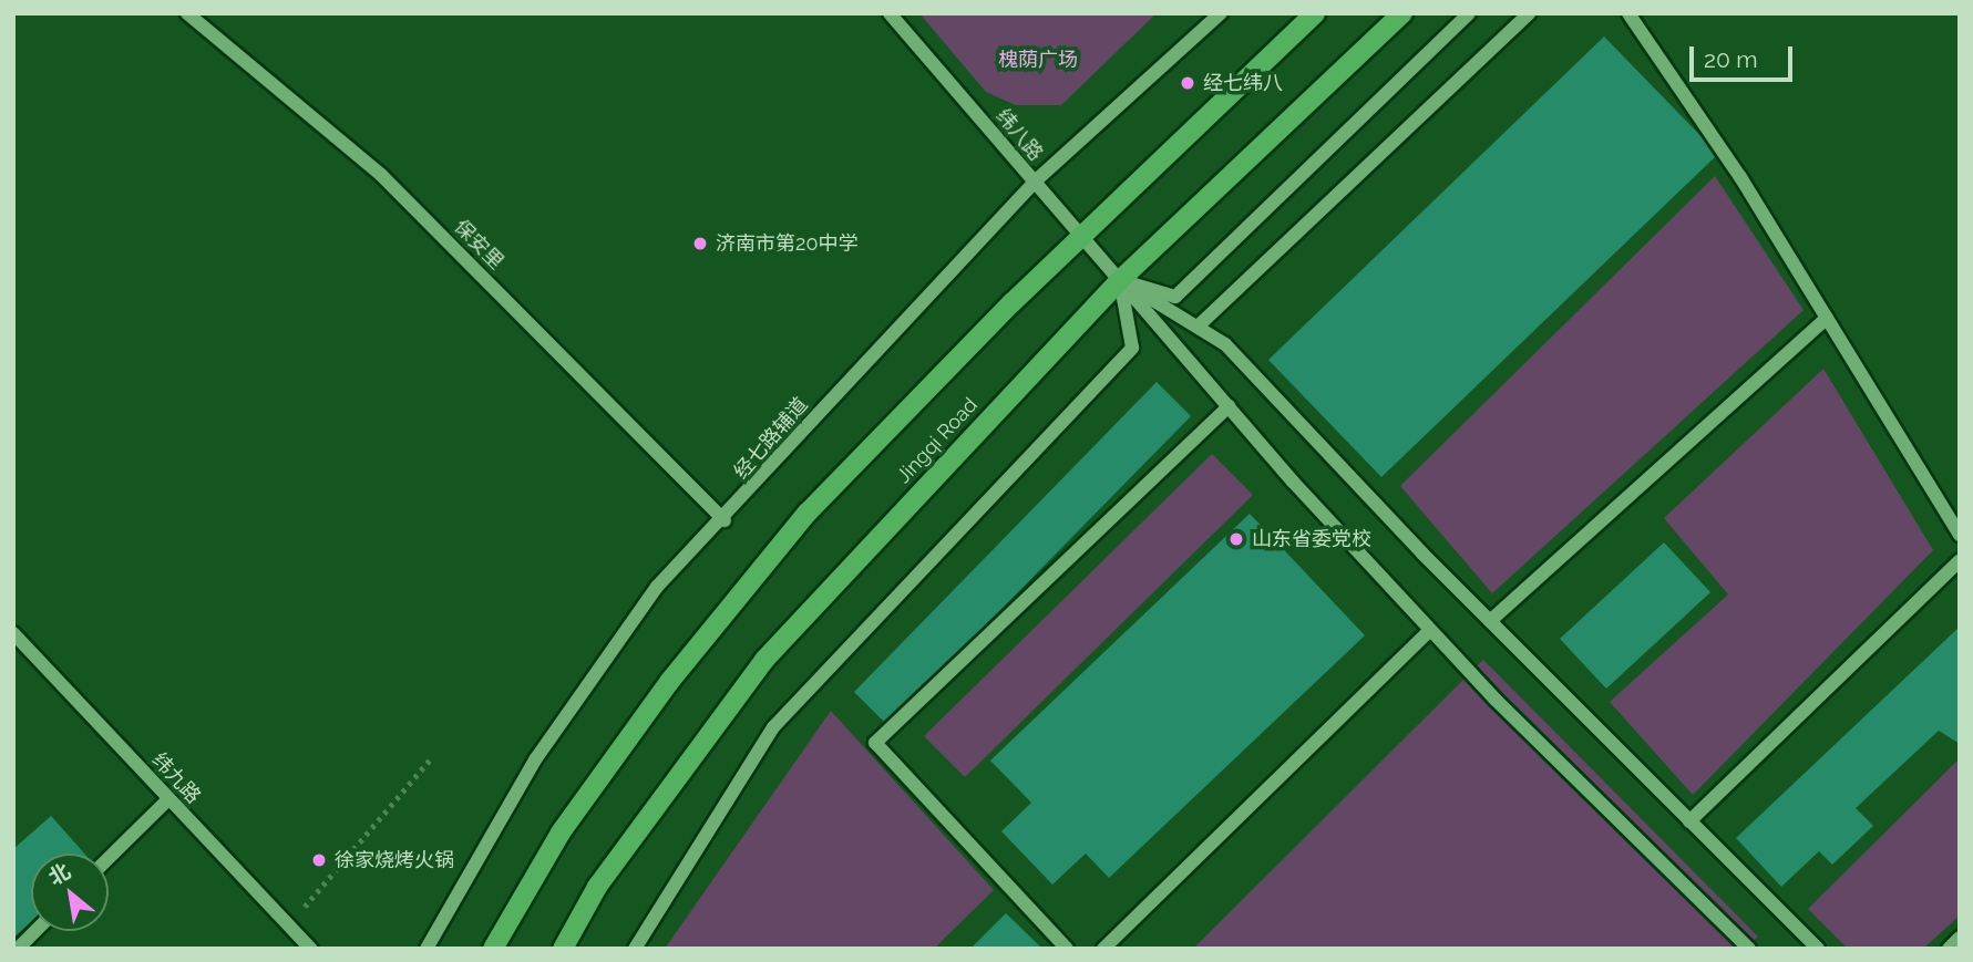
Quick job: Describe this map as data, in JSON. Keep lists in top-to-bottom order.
{
  "streets": {
    "main road": ["Jingqi Road"],
    "street": [
      "纬八路",
      "保安里",
      "经七路辅道",
      "纬九路"
    ]
  },
  "crossings": [
    ["纬八路", "经七路辅道"],
    ["纬八路", "Jingqi Road"],
    ["保安里", "经七路辅道"]
  ],
  "parks": ["槐荫广场"],
  "places": [
    "经七纬八",
    "济南市第20中学",
    "山东省委党校",
    "徐家烧烤火锅"
  ],
  "scale_bar": "20 m",
  "north": "top left"
}
